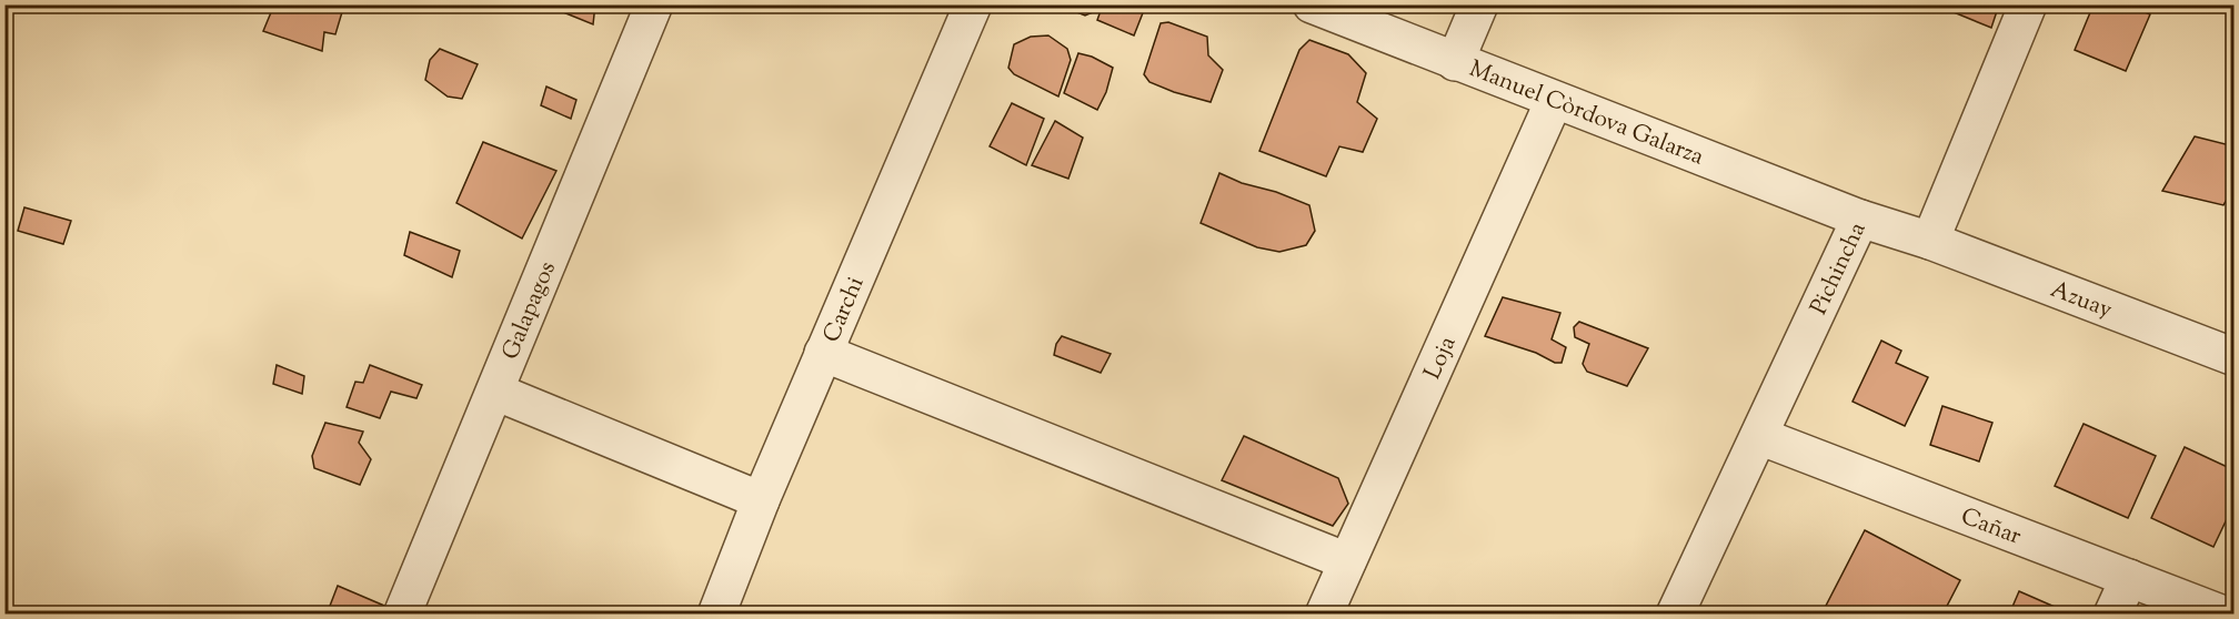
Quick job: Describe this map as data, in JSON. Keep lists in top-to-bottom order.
{
  "streets": {
    "street": [
      "Manuel Còrdova Galarza",
      "Pichincha",
      "Azuay",
      "Carchi",
      "Galapagos",
      "Loja",
      "Cañar"
    ]
  },
  "crossings": [
    ["Manuel Còrdova Galarza", "Pichincha"],
    ["Manuel Còrdova Galarza", "Loja"],
    ["Pichincha", "Azuay"],
    ["Pichincha", "Cañar"]
  ]
}
